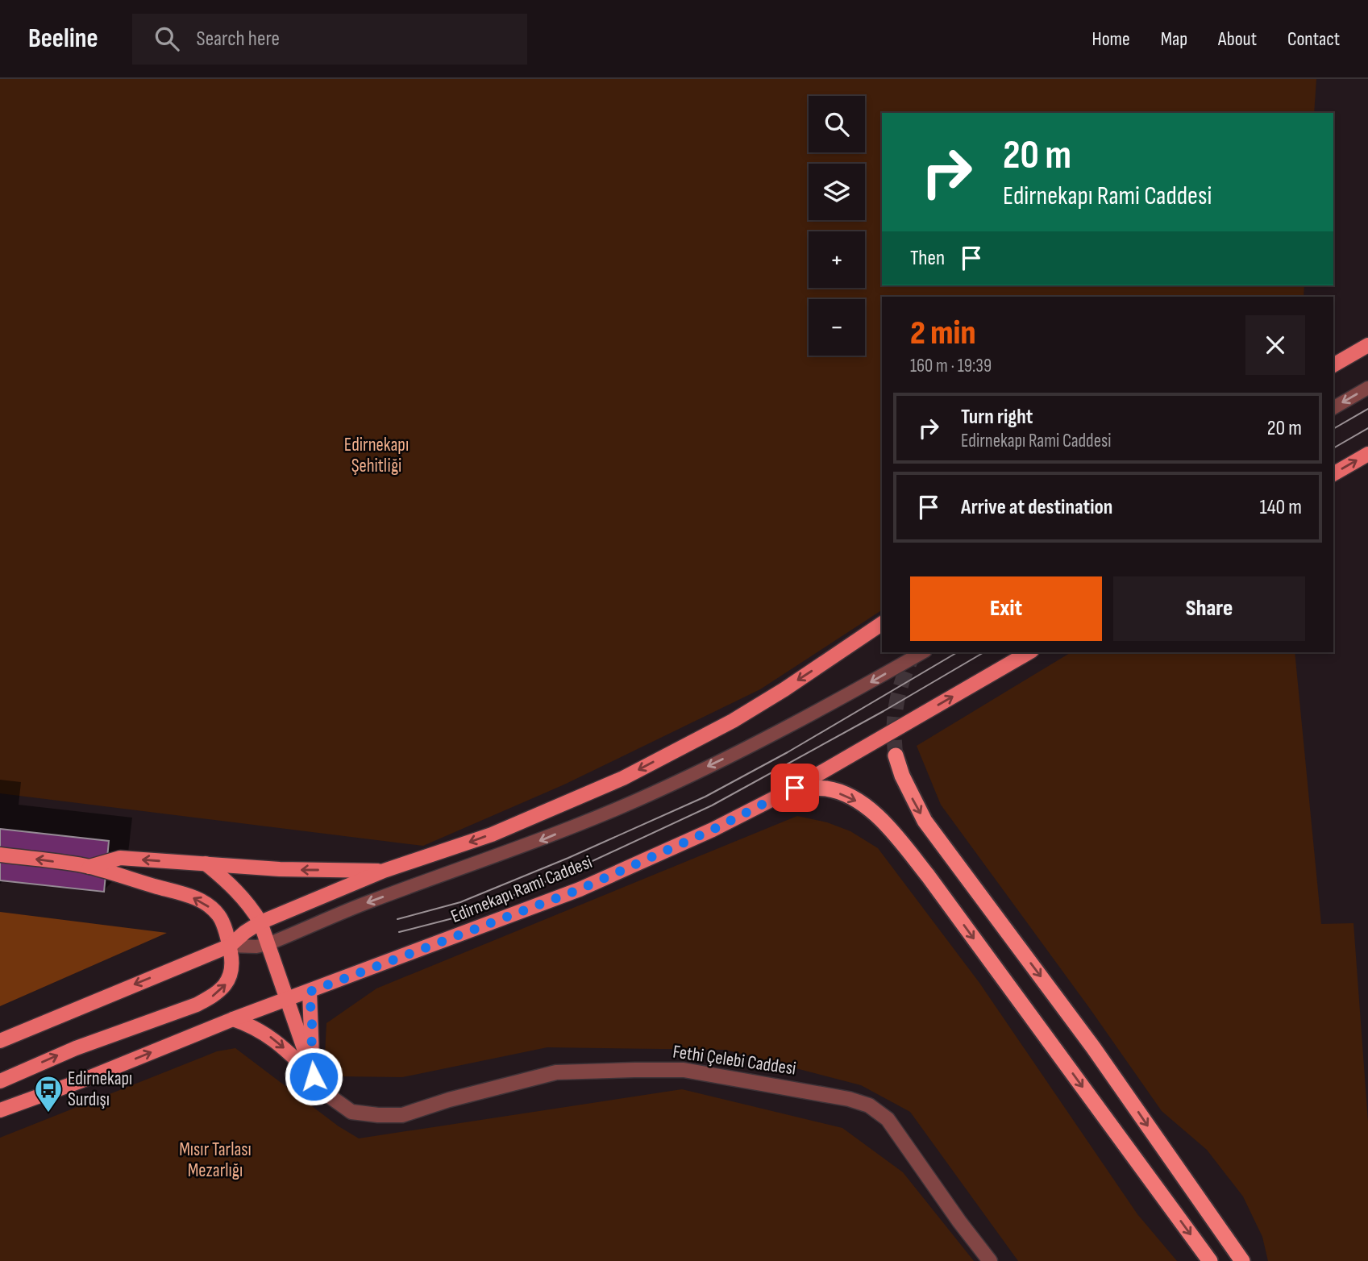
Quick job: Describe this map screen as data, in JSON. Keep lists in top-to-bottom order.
{
  "streets": {
    "main road": ["Edirnekapı Rami Caddesi"],
    "street": ["Fethi Çelebi Caddesi"]
  },
  "parks": ["Edirnekapı Şehitliği", "Mısır Tarlası Mezarlığı"],
  "places": {
    "bus stop": ["Edirnekapı Surdışı"]
  },
  "page": {
    "header": "Beeline",
    "search": "Search here",
    "nav": [
      "Home",
      "Map",
      "About",
      "Contact"
    ],
    "map_buttons": ["+", "−"],
    "turn": ["20 m", "Edirnekapı Rami Caddesi"],
    "then": "Then",
    "heading": ["2 min", "160 m · 19:39"],
    "list": [
      {
        "name": "Turn right",
        "note": "Edirnekapı Rami Caddesi",
        "value": "20 m"
      },
      {
        "name": "Arrive at destination",
        "value": "140 m"
      }
    ],
    "buttons": ["Exit", "Share"]
  }
}
